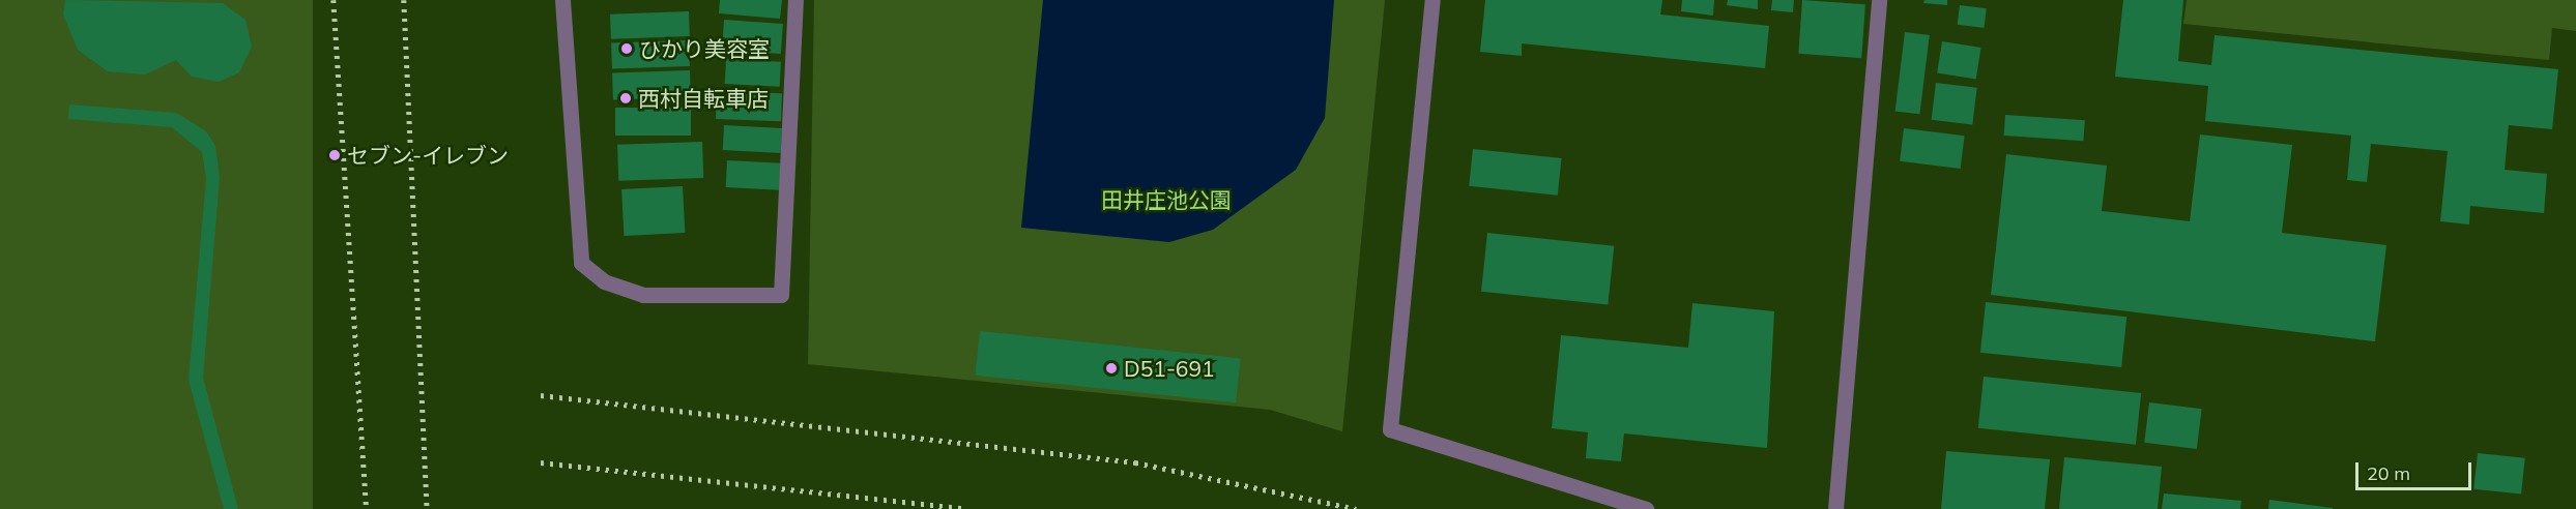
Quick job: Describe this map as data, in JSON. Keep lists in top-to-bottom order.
{
  "parks": ["田井庄池公園"],
  "places": [
    "ひかり美容室",
    "西村自転車店",
    "セブン-イレブン",
    "D51-691"
  ],
  "scale_bar": "20 m"
}
